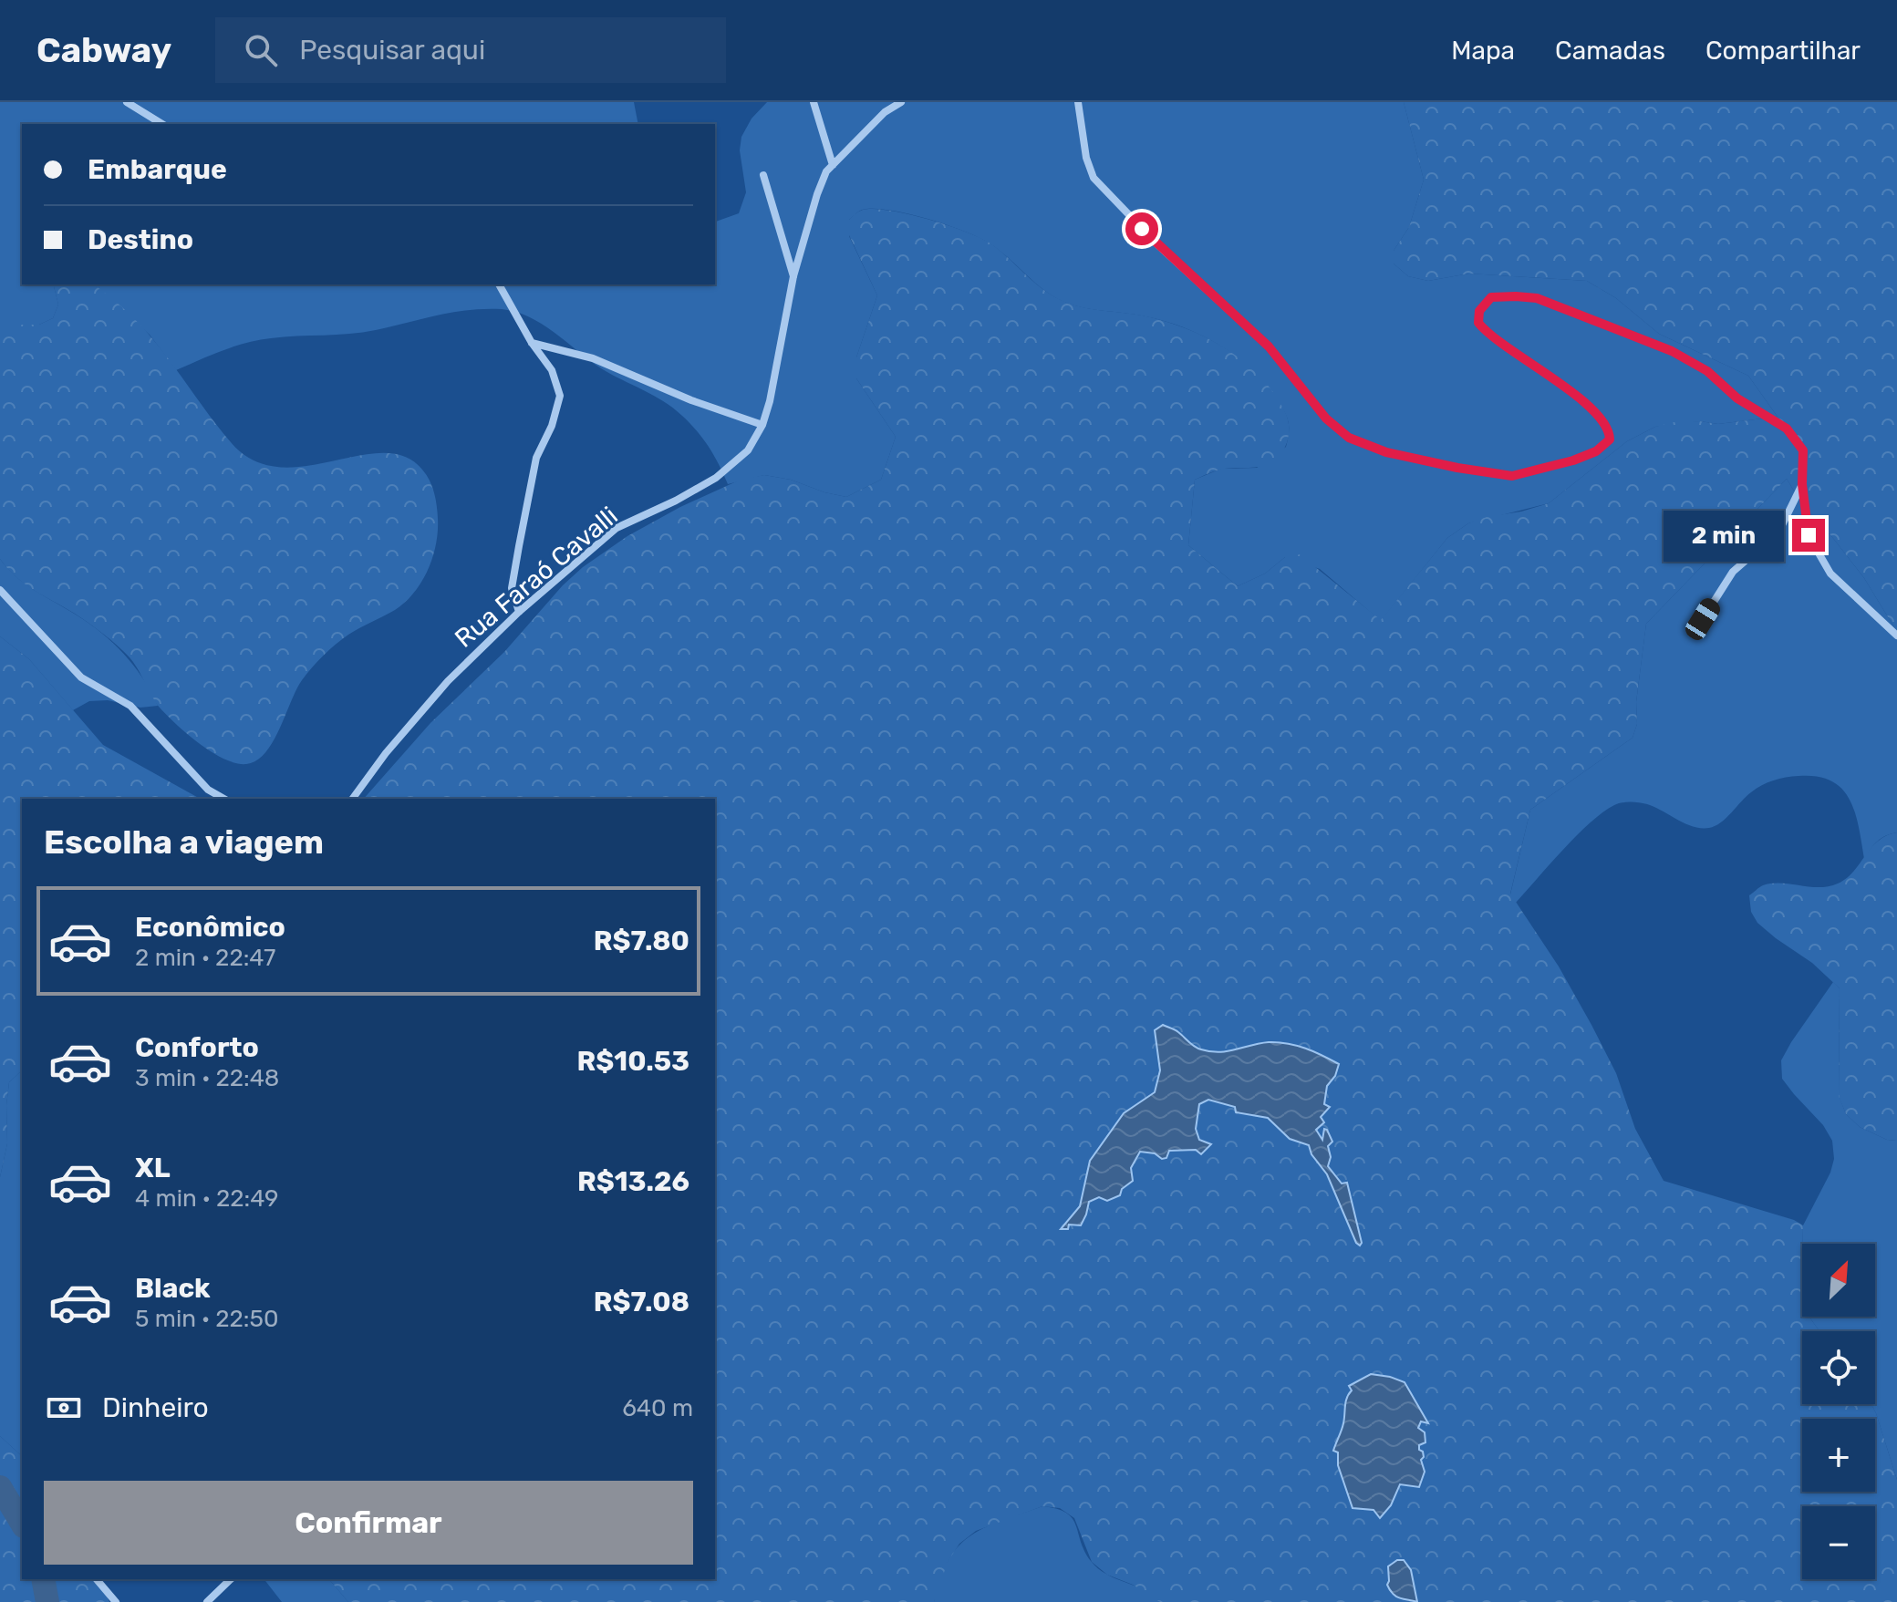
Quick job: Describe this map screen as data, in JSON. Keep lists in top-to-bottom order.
{
  "streets": {
    "street": ["Rua Faraó Cavalli"]
  },
  "north": "top right",
  "page": {
    "header": "Cabway",
    "search": "Pesquisar aqui",
    "nav": ["Mapa", "Camadas", "Compartilhar"],
    "banner": ["Embarque", "Destino"],
    "bubble": "2 min",
    "heading": "Escolha a viagem",
    "list": [
      {
        "name": "Econômico",
        "note": "2 min · 22:47",
        "value": "R$7.80"
      },
      {
        "name": "Conforto",
        "note": "3 min · 22:48",
        "value": "R$10.53"
      },
      {
        "name": "XL",
        "note": "4 min · 22:49",
        "value": "R$13.26"
      },
      {
        "name": "Black",
        "note": "5 min · 22:50",
        "value": "R$7.08"
      }
    ],
    "map_buttons": ["+", "−"],
    "pay": ["Dinheiro", "640 m"],
    "buttons": "Confirmar"
  }
}
